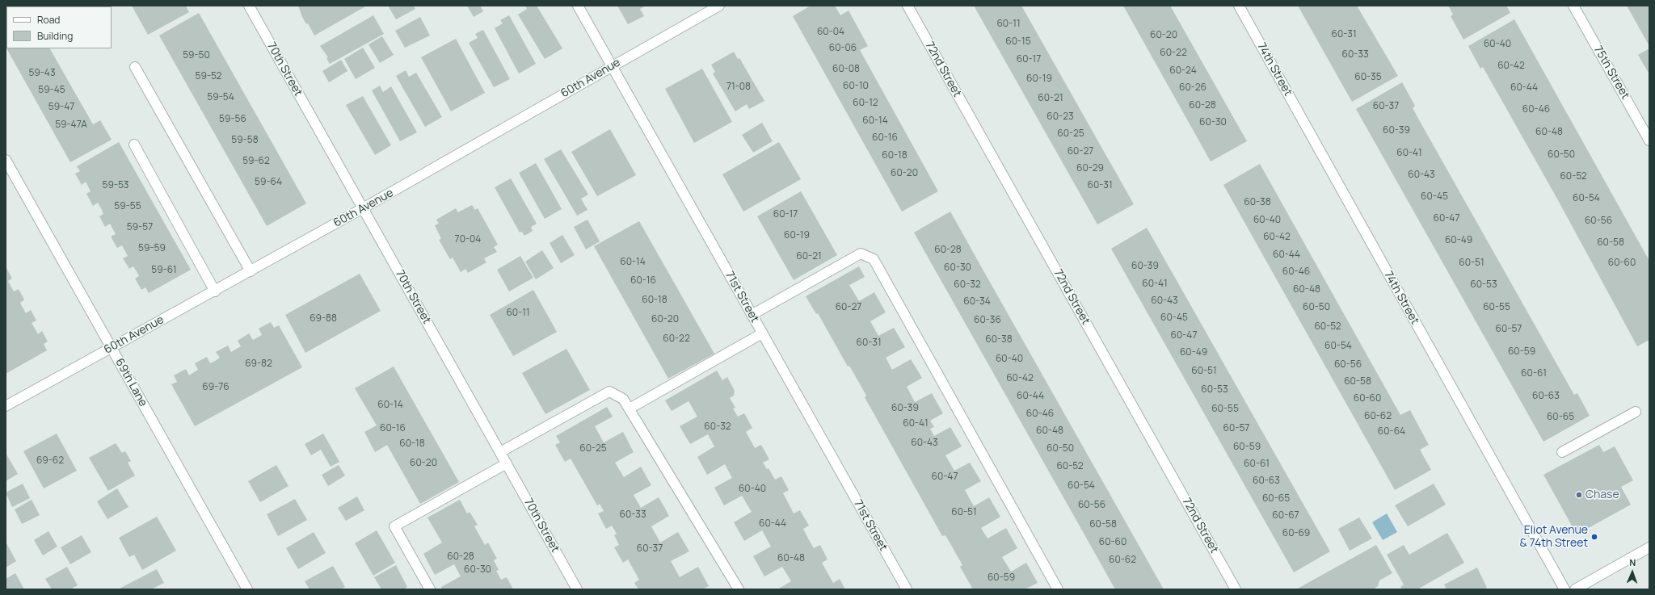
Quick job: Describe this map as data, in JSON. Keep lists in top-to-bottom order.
{
  "streets": {
    "street": [
      "70th Street",
      "72nd Street",
      "74th Street",
      "75th Street",
      "60th Avenue",
      "71st Street",
      "69th Lane"
    ]
  },
  "crossings": [
    ["70th Street", "60th Avenue"],
    ["60th Avenue", "71st Street"],
    ["60th Avenue", "69th Lane"]
  ],
  "places": ["Chase", "Eliot Avenue & 74th Street"],
  "house_numbers": [
    "60-11",
    "60-04",
    "60-31",
    "60-20",
    "60-15",
    "60-40",
    "60-06",
    "60-22",
    "60-33",
    "59-50",
    "60-17",
    "60-42",
    "60-08",
    "60-24",
    "59-43",
    "59-52",
    "60-35",
    "60-19",
    "60-10",
    "71-08",
    "60-26",
    "60-44",
    "59-45",
    "59-54",
    "60-21",
    "60-12",
    "60-28",
    "60-37",
    "59-47",
    "60-46",
    "60-23",
    "59-56",
    "60-14",
    "60-30",
    "59-47A",
    "60-39",
    "60-48",
    "60-25",
    "60-16",
    "59-58",
    "60-27",
    "60-41",
    "60-50",
    "60-18",
    "59-62",
    "60-29",
    "60-20",
    "60-43",
    "60-52",
    "59-64",
    "59-53",
    "60-31",
    "60-45",
    "60-54",
    "60-38",
    "59-55",
    "60-17",
    "60-47",
    "60-40",
    "60-56",
    "59-57",
    "60-19",
    "60-42",
    "70-04",
    "60-49",
    "60-58",
    "59-59",
    "60-28",
    "60-44",
    "60-21",
    "60-14",
    "60-51",
    "60-60",
    "60-39",
    "60-30",
    "59-61",
    "60-46",
    "60-16",
    "60-41",
    "60-32",
    "60-53",
    "60-48",
    "60-18",
    "60-43",
    "60-34",
    "60-27",
    "60-50",
    "60-55",
    "60-11",
    "60-45",
    "69-88",
    "60-20",
    "60-36",
    "60-52",
    "60-57",
    "60-47",
    "60-22",
    "60-38",
    "60-31",
    "60-54",
    "60-59",
    "60-49",
    "60-40",
    "69-82",
    "60-56",
    "60-51",
    "60-61",
    "60-42",
    "60-58",
    "69-76",
    "60-53",
    "60-44",
    "60-63",
    "60-60",
    "60-14",
    "60-39",
    "60-55",
    "60-46",
    "60-62",
    "60-65",
    "60-41",
    "60-32",
    "60-16",
    "60-57",
    "60-48",
    "60-64",
    "60-43",
    "60-18",
    "60-59",
    "60-25",
    "60-50",
    "69-62",
    "60-20",
    "60-61",
    "60-52",
    "60-47",
    "60-63",
    "60-54",
    "60-40",
    "60-65",
    "60-56",
    "60-51",
    "60-33",
    "60-67",
    "60-44",
    "60-58",
    "60-69",
    "60-60",
    "60-37",
    "60-28",
    "60-48",
    "60-62",
    "60-30",
    "60-59"
  ],
  "legend": ["Road", "Building"],
  "north": "top"
}
